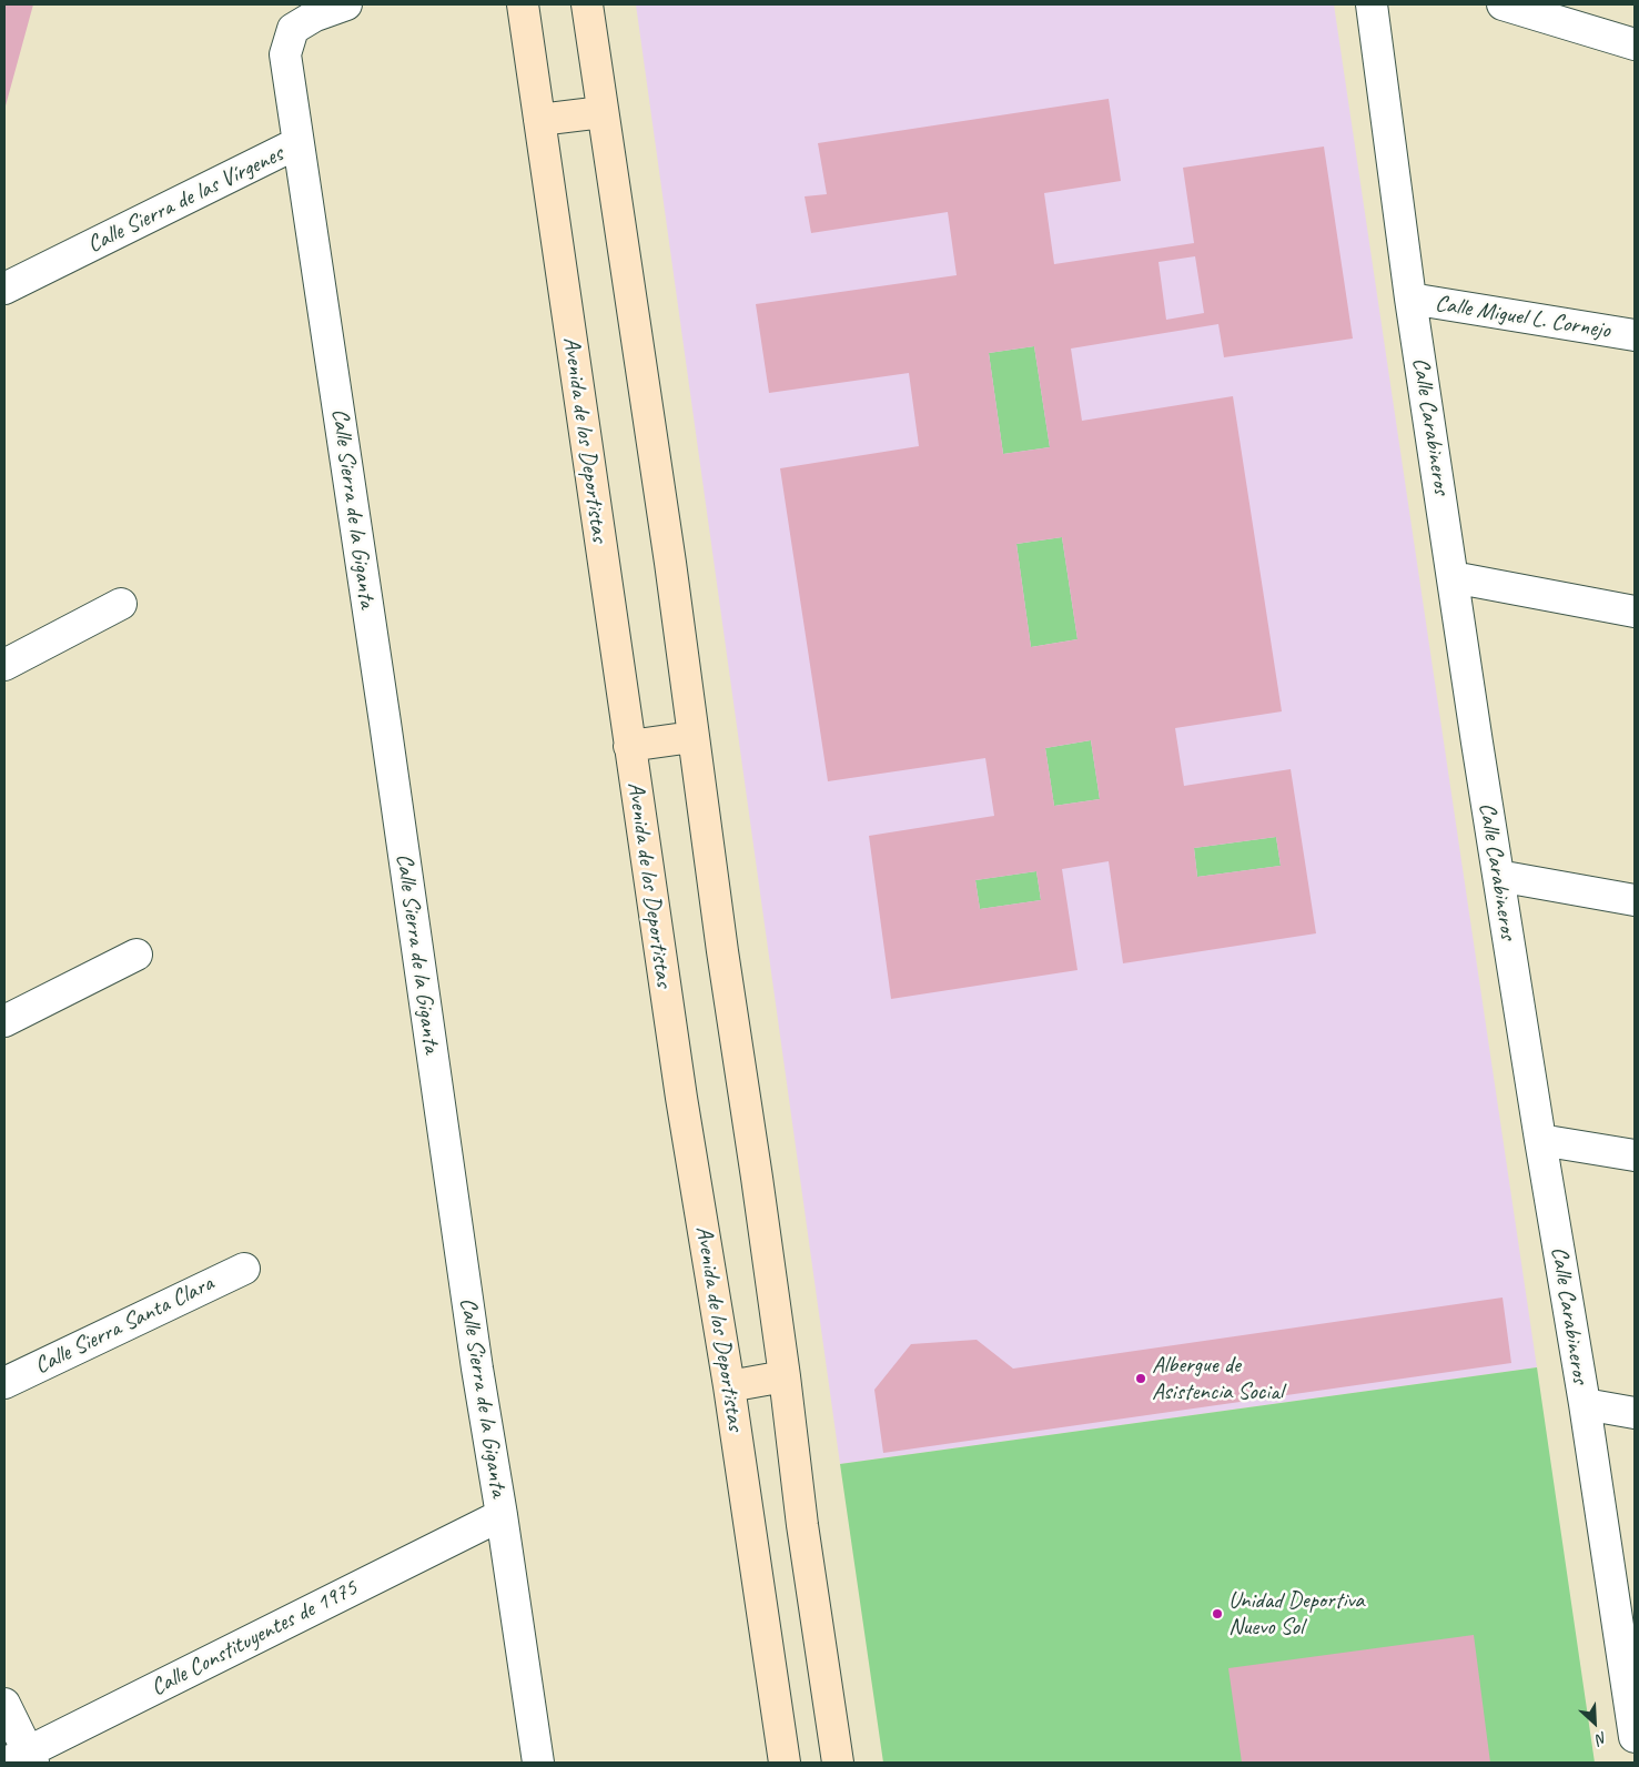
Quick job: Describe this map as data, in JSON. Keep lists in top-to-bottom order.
{
  "streets": {
    "street": [
      "Calle Sierra de las Vírgenes",
      "Calle Miguel L. Cornejo",
      "Calle Carabineros",
      "Avenida de los Deportistas",
      "Calle Sierra de la Giganta",
      "Calle Sierra Santa Clara",
      "Calle Constituyentes de 1975"
    ]
  },
  "crossings": [
    ["Calle Sierra de las Vírgenes", "Calle Sierra de la Giganta"],
    ["Calle Miguel L. Cornejo", "Calle Carabineros"],
    ["Calle Sierra de la Giganta", "Calle Constituyentes de 1975"]
  ],
  "places": ["Albergue de Asistencia Social", "Unidad Deportiva Nuevo Sol"],
  "north": "bottom right"
}
